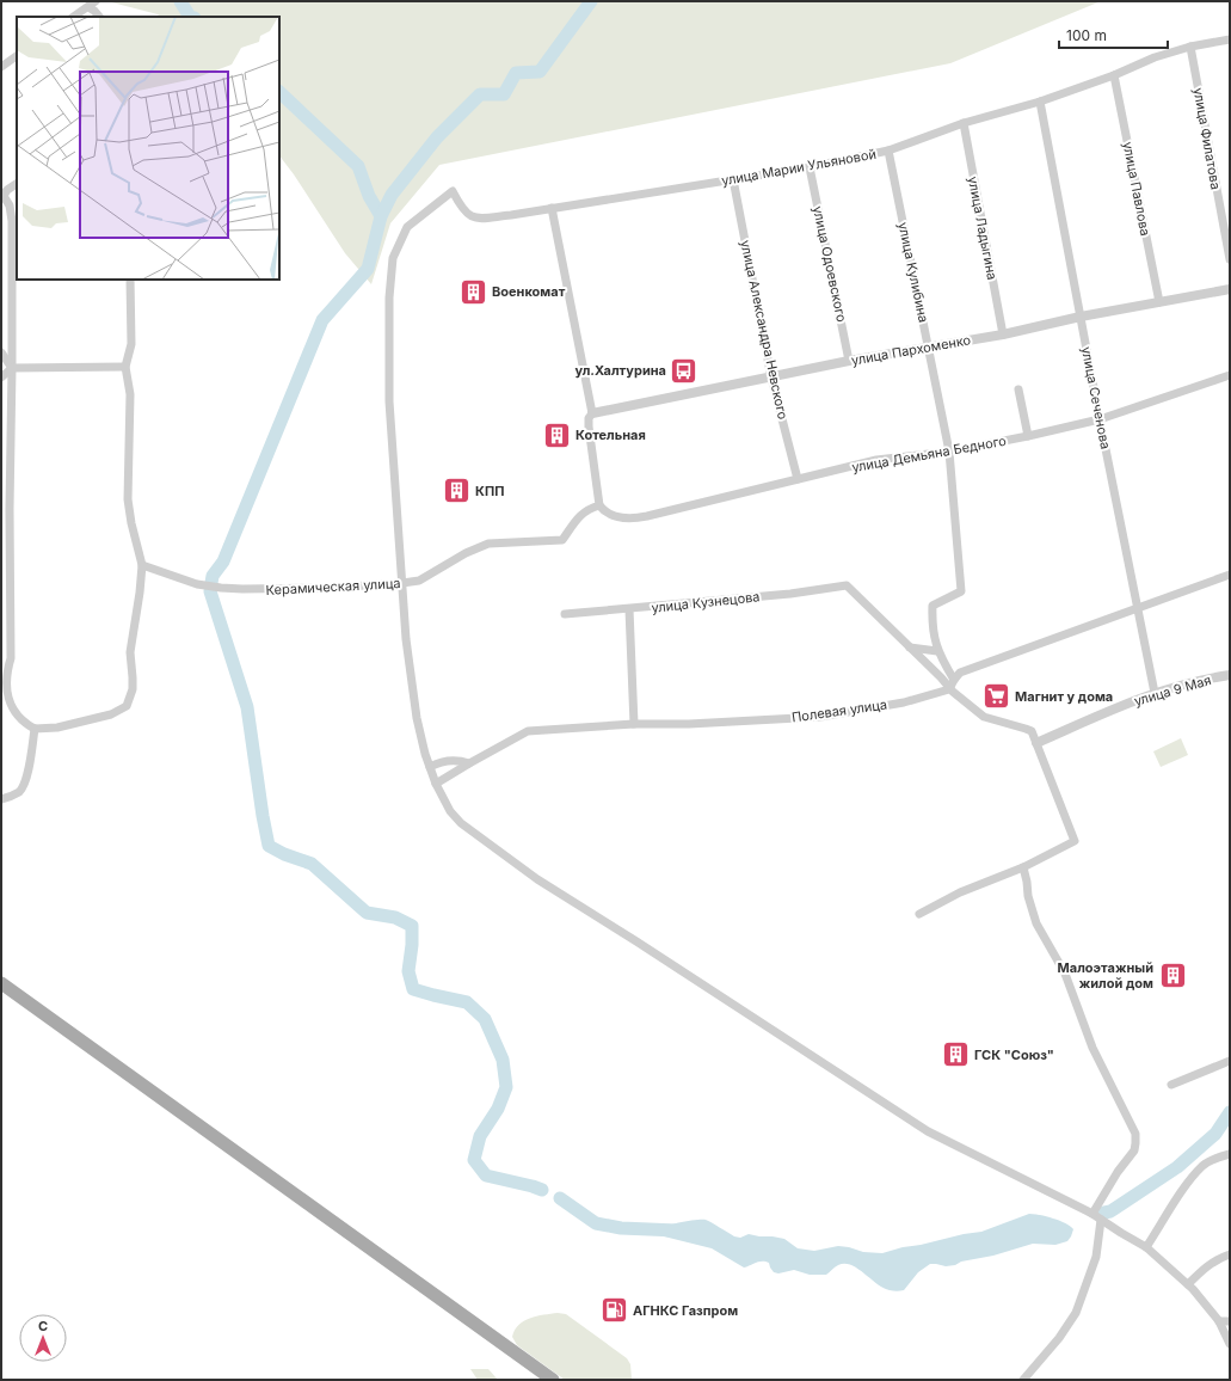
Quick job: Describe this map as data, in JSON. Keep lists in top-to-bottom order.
{
  "streets": {
    "street": [
      "улица Филатова",
      "улица Марии Ульяновой",
      "улица Павлова",
      "улица Ладыгина",
      "улица Одоевского",
      "улица Кулибина",
      "улица Александра Невского",
      "улица Пархоменко",
      "улица Сеченова",
      "улица Демьяна Бедного",
      "Керамическая улица",
      "улица Кузнецова",
      "улица 9 Мая",
      "Полевая улица"
    ]
  },
  "crossings": [
    ["улица Филатова", "улица Марии Ульяновой"],
    ["улица Марии Ульяновой", "улица Павлова"],
    ["улица Марии Ульяновой", "улица Ладыгина"],
    ["улица Марии Ульяновой", "улица Одоевского"],
    ["улица Марии Ульяновой", "улица Кулибина"],
    ["улица Марии Ульяновой", "улица Александра Невского"],
    ["улица Марии Ульяновой", "улица Сеченова"],
    ["улица Марии Ульяновой", "Керамическая улица"],
    ["улица Павлова", "улица Пархоменко"],
    ["улица Ладыгина", "улица Пархоменко"],
    ["улица Одоевского", "улица Пархоменко"],
    ["улица Кулибина", "улица Пархоменко"],
    ["улица Кулибина", "улица Демьяна Бедного"],
    ["улица Александра Невского", "улица Пархоменко"],
    ["улица Александра Невского", "улица Демьяна Бедного"],
    ["улица Пархоменко", "улица Сеченова"],
    ["улица Сеченова", "улица Демьяна Бедного"],
    ["улица Сеченова", "улица 9 Мая"],
    ["улица Демьяна Бедного", "Керамическая улица"]
  ],
  "places": {
    "building": [
      "Военкомат",
      "Котельная",
      "КПП",
      "Малоэтажный жилой дом",
      "ГСК \"Союз\""
    ],
    "bus stop": ["ул.Халтурина"],
    "supermarket": ["Магнит у дома"],
    "fuel station": ["АГНКС Газпром"]
  },
  "scale_bar": "100 m",
  "north": "top"
}
